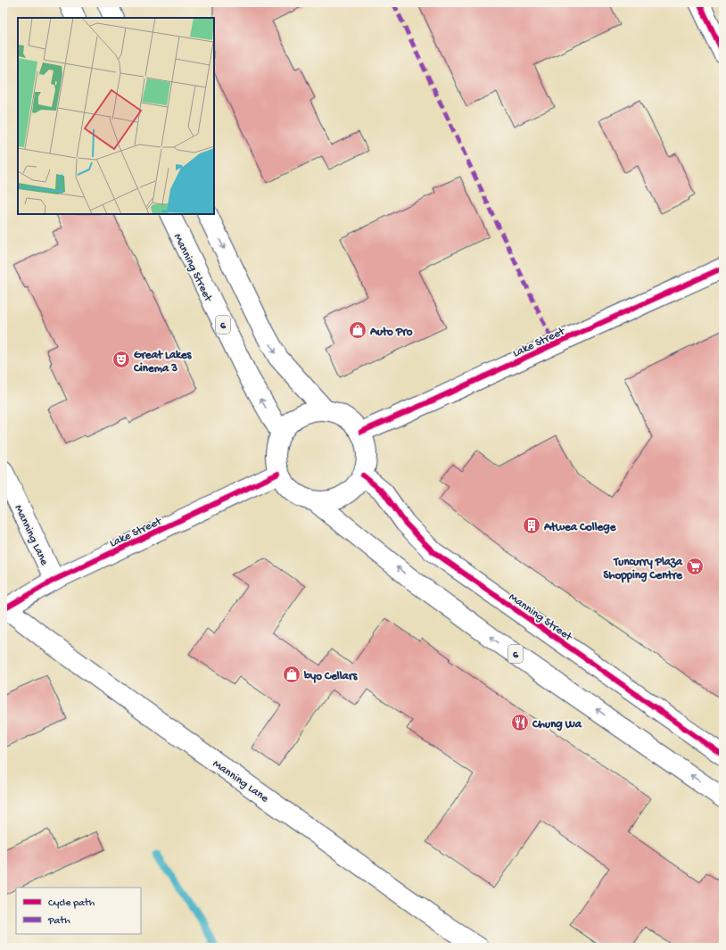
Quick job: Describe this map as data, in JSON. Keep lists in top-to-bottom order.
{
  "streets": {
    "main road": [
      "Manning Street",
      "6",
      "Lake Street",
      "Manning Lane"
    ]
  },
  "crossings": [
    ["Manning Street", "6"],
    ["Manning Street", "Lake Street"],
    ["6", "Lake Street"],
    ["Lake Street", "Manning Lane"]
  ],
  "places": {
    "shop": ["Auto Pro", "byo Cellars"],
    "theatre": ["Great Lakes Cinema 3"],
    "building": ["Atwea College"],
    "supermarket": ["Tuncurry Plaza Shopping Centre"],
    "restaurant": ["Chung Wa"]
  },
  "legend": ["Cycle path", "Path"]
}
